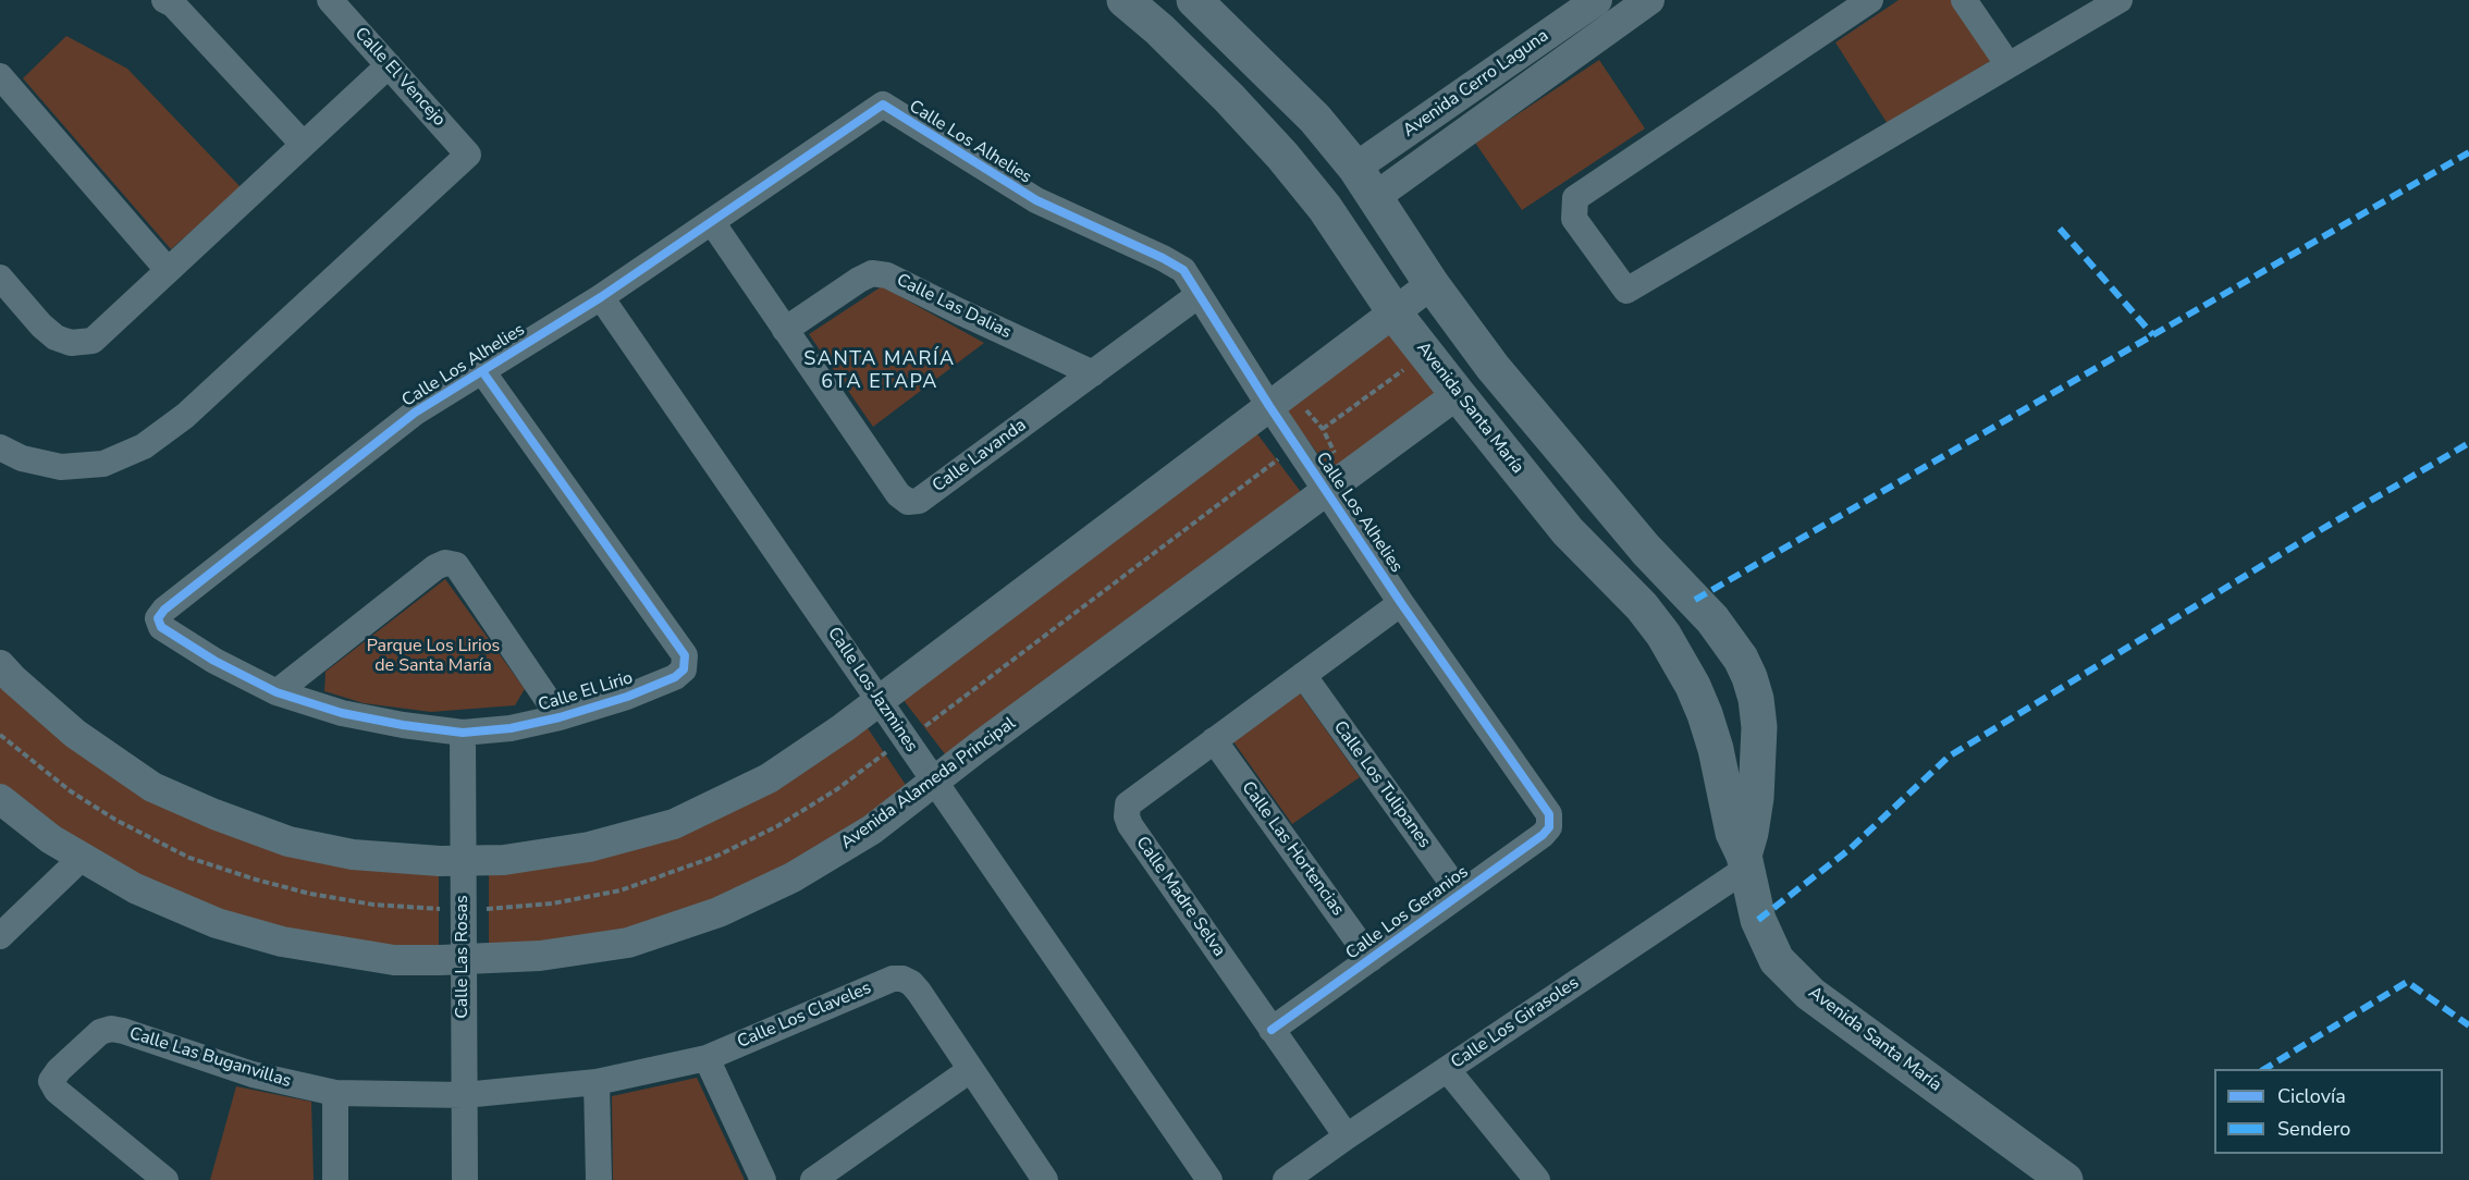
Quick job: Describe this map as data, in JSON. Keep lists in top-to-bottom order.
{
  "streets": {
    "main road": ["Avenida Santa María"],
    "street": [
      "Calle El Vencejo",
      "Avenida Cerro Laguna",
      "Calle Los Alhelies",
      "Calle Las Dalias",
      "Calle Lavanda",
      "Calle Los Jazmines",
      "Calle El Lirio",
      "Avenida Alameda Principal",
      "Calle Los Tulipanes",
      "Calle Las Hortencias",
      "Calle Madre Selva",
      "Calle Los Geranios",
      "Calle Las Rosas",
      "Calle Los Claveles",
      "Calle Los Girasoles",
      "Calle Las Buganvillas"
    ]
  },
  "crossings": [
    ["Avenida Cerro Laguna", "Avenida Santa María"],
    ["Calle Los Alhelies", "Calle Lavanda"],
    ["Calle Los Alhelies", "Calle Los Jazmines"],
    ["Calle Los Alhelies", "Calle El Lirio"],
    ["Calle Los Alhelies", "Avenida Alameda Principal"],
    ["Calle Los Alhelies", "Calle Madre Selva"],
    ["Calle Los Alhelies", "Calle Los Geranios"],
    ["Calle Las Dalias", "Calle Lavanda"],
    ["Avenida Santa María", "Avenida Alameda Principal"],
    ["Avenida Santa María", "Calle Los Girasoles"],
    ["Calle Los Jazmines", "Avenida Alameda Principal"],
    ["Calle El Lirio", "Calle Las Rosas"],
    ["Avenida Alameda Principal", "Calle Las Rosas"],
    ["Calle Los Tulipanes", "Calle Madre Selva"],
    ["Calle Los Tulipanes", "Calle Los Geranios"],
    ["Calle Las Hortencias", "Calle Madre Selva"],
    ["Calle Las Hortencias", "Calle Los Geranios"],
    ["Calle Madre Selva", "Calle Los Geranios"],
    ["Calle Madre Selva", "Calle Los Girasoles"],
    ["Calle Las Rosas", "Calle Los Claveles"],
    ["Calle Las Rosas", "Calle Las Buganvillas"],
    ["Calle Los Claveles", "Calle Las Buganvillas"]
  ],
  "districts": ["SANTA MARÍA 6TA ETAPA"],
  "parks": ["Parque Los Lirios de Santa María"],
  "legend": ["Ciclovía", "Sendero"]
}
